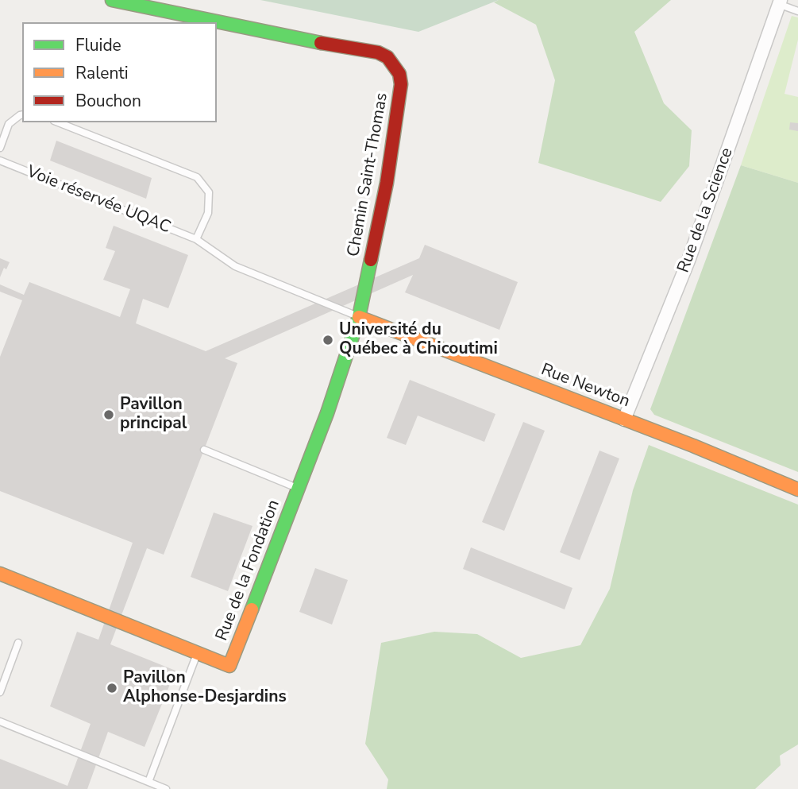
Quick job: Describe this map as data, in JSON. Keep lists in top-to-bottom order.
{
  "streets": {
    "street": [
      "Chemin Saint-Thomas",
      "Rue de la Science",
      "Rue Newton",
      "Rue de la Fondation"
    ],
    "lane": ["Voie réservée UQAC"]
  },
  "crossings": [
    ["Chemin Saint-Thomas", "Voie réservée UQAC"],
    ["Chemin Saint-Thomas", "Rue Newton"],
    ["Chemin Saint-Thomas", "Rue de la Fondation"],
    ["Voie réservée UQAC", "Rue Newton"],
    ["Voie réservée UQAC", "Rue de la Fondation"],
    ["Rue de la Science", "Rue Newton"],
    ["Rue Newton", "Rue de la Fondation"]
  ],
  "places": ["Université du Québec à Chicoutimi", "Pavillon principal", "Pavillon Alphonse-Desjardins"],
  "legend": ["Fluide", "Ralenti", "Bouchon"]
}
